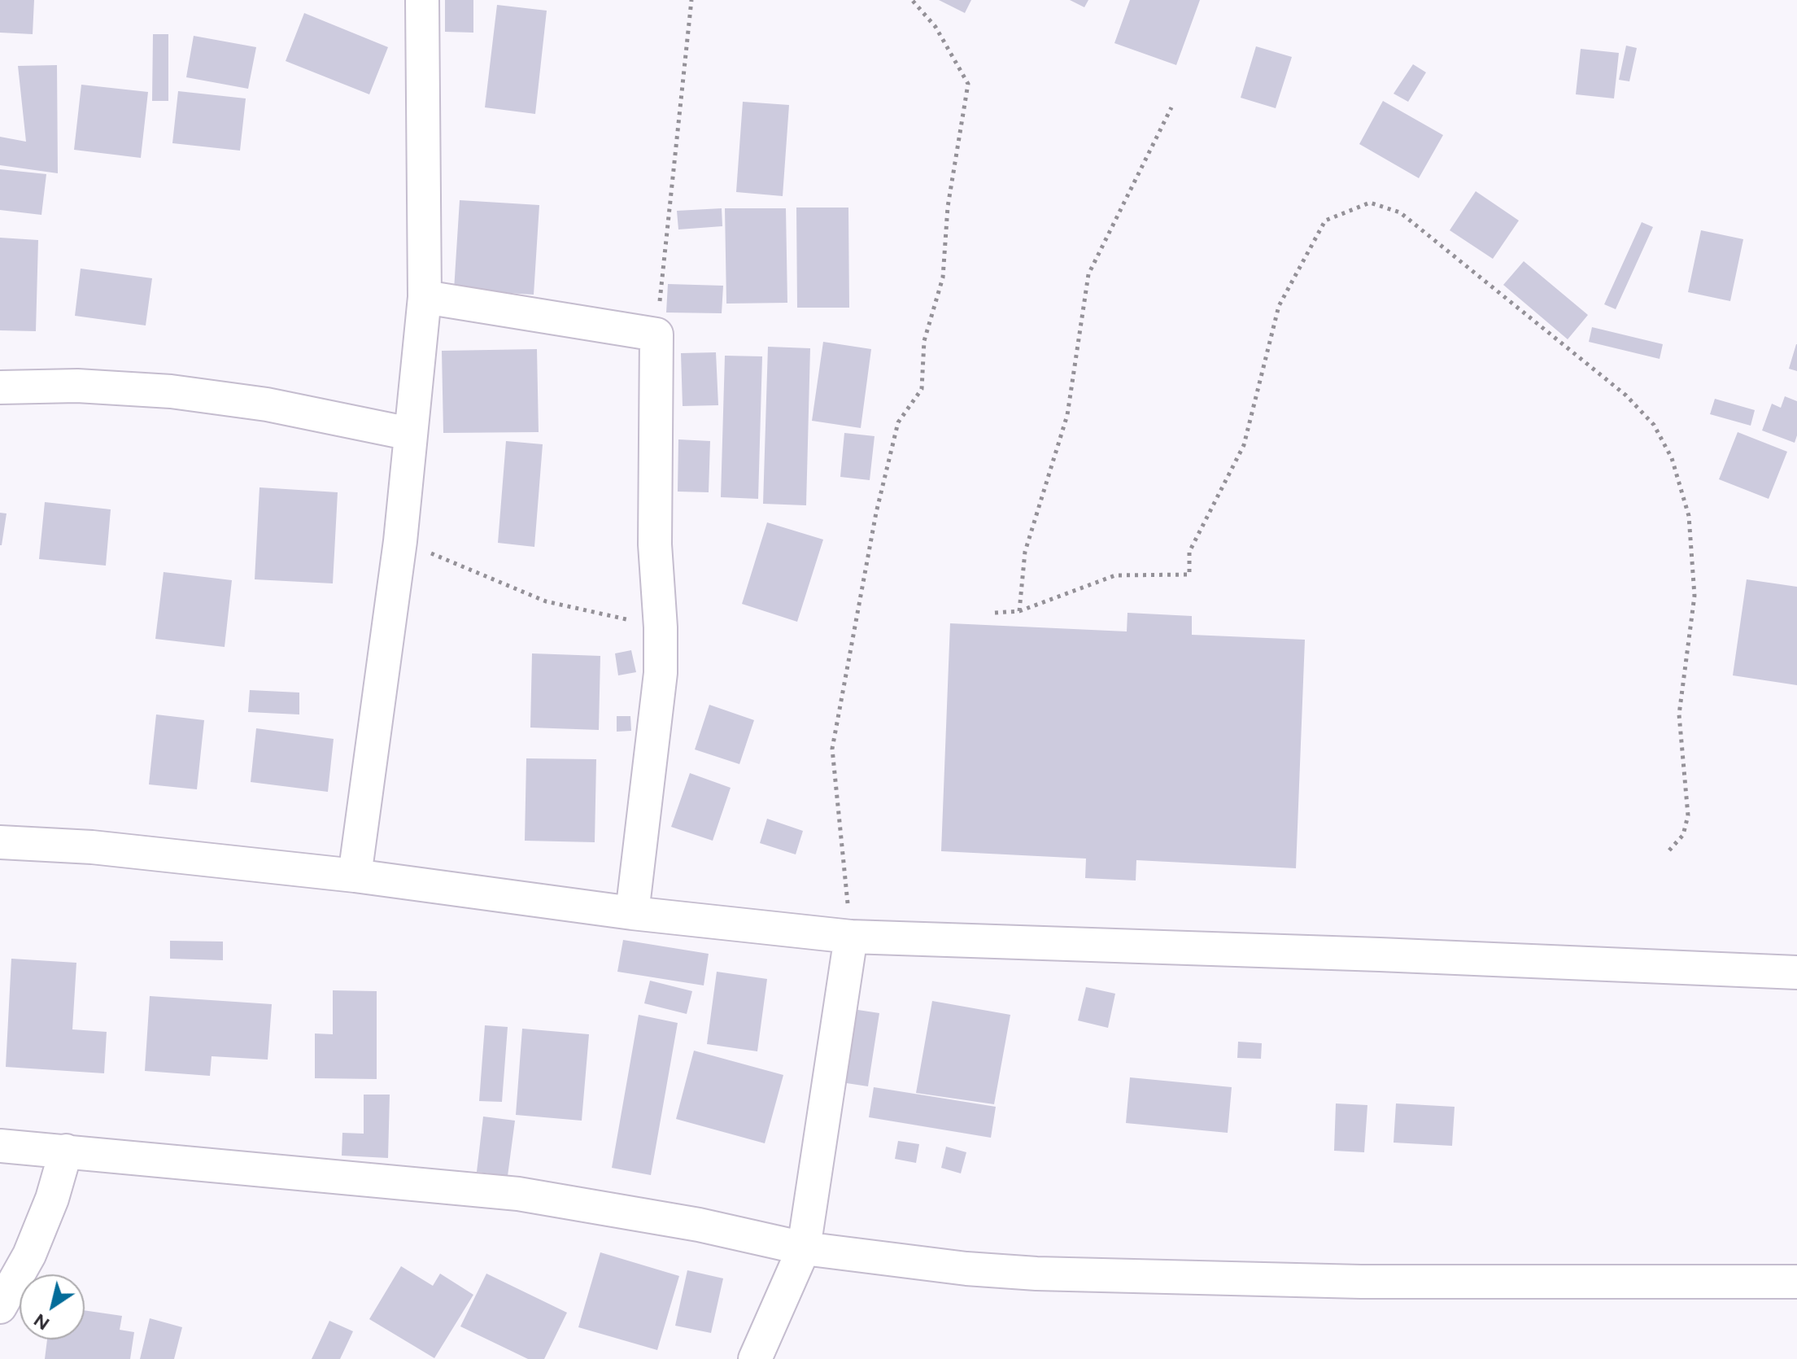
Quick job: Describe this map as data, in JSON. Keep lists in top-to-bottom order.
{
  "north": "bottom left"
}
